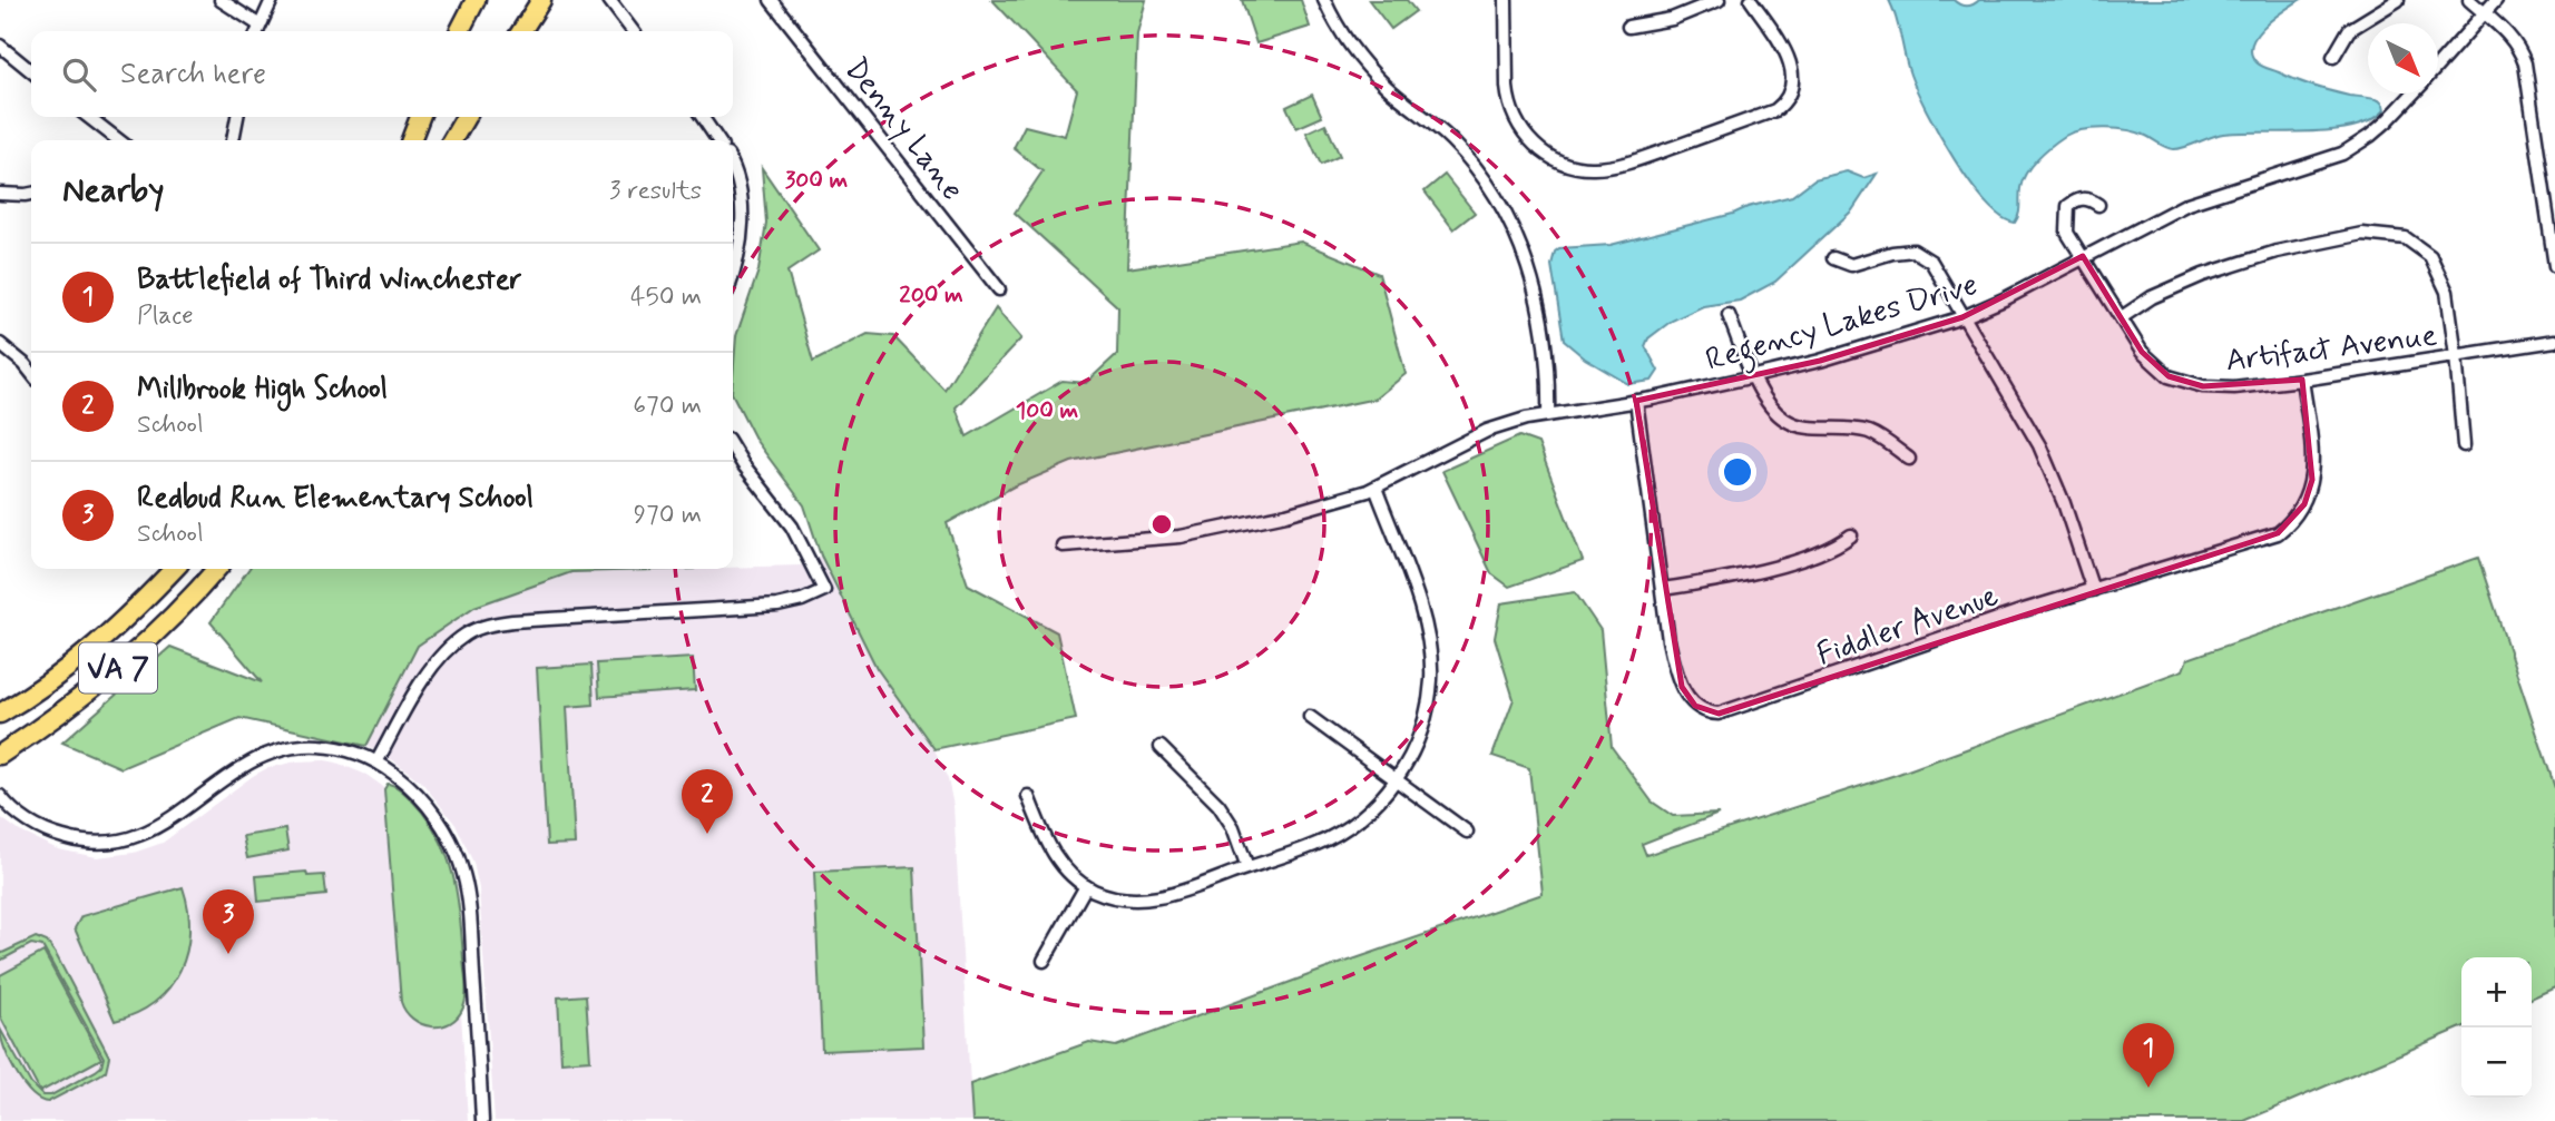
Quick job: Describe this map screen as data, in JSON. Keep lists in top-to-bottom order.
{
  "streets": {
    "highway": ["VA 7"],
    "street": [
      "Denny Lane",
      "Regency Lakes Drive",
      "Artifact Avenue",
      "Fiddler Avenue"
    ]
  },
  "crossings": [
    ["Regency Lakes Drive", "Artifact Avenue"],
    ["Regency Lakes Drive", "Fiddler Avenue"],
    ["Artifact Avenue", "Fiddler Avenue"]
  ],
  "north": "bottom right",
  "page": {
    "search": "Search here",
    "heading": ["Nearby", "3 results"],
    "list": [
      {
        "mark": "1",
        "name": "Battlefield of Third Winchester",
        "note": "Place",
        "value": "450 m"
      },
      {
        "mark": "2",
        "name": "Millbrook High School",
        "note": "School",
        "value": "670 m"
      },
      {
        "mark": "3",
        "name": "Redbud Run Elementary School",
        "note": "School",
        "value": "970 m"
      }
    ],
    "pins": ["2", "3", "1"],
    "map_buttons": ["+", "−"]
  },
  "rings": ["300 m", "200 m", "100 m"]
}
